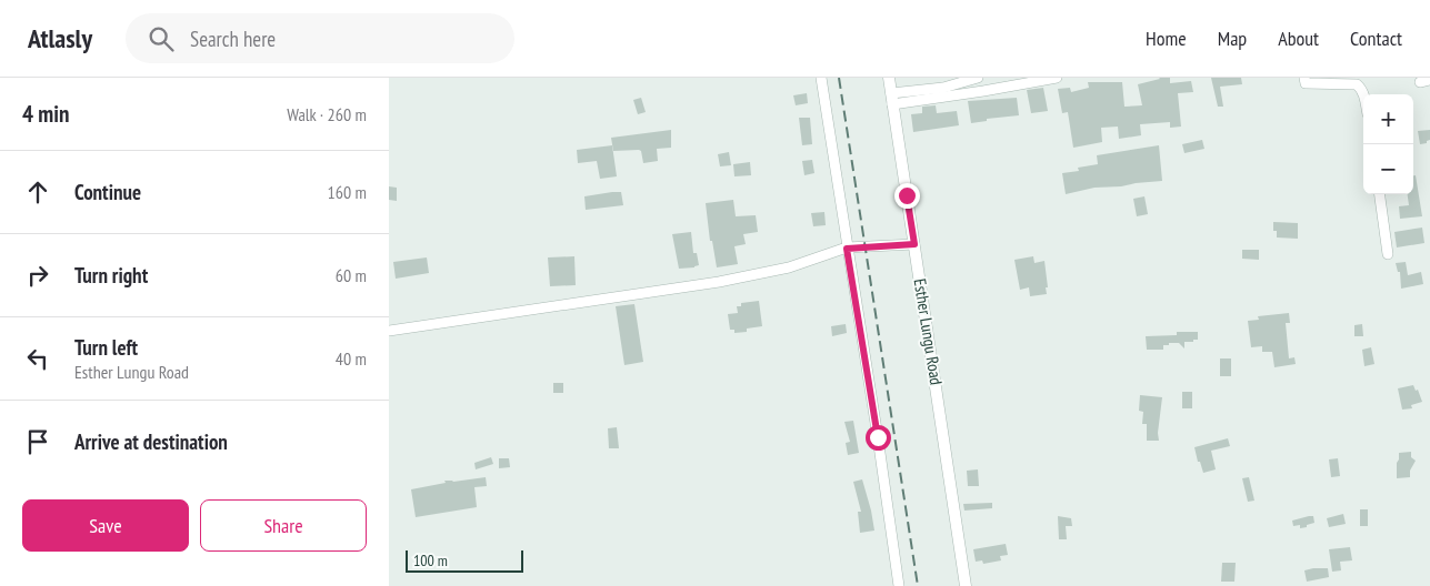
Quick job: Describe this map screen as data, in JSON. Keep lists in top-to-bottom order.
{
  "streets": {
    "street": ["Esther Lungu Road"]
  },
  "scale_bar": "100 m",
  "page": {
    "header": "Atlasly",
    "search": "Search here",
    "nav": [
      "Home",
      "Map",
      "About",
      "Contact"
    ],
    "heading": ["4 min", "Walk · 260 m"],
    "map_buttons": ["+", "−"],
    "list": [
      ["Continue", "160 m"],
      ["Turn right", "60 m"],
      ["Turn left", "Esther Lungu Road", "40 m"],
      "Arrive at destination"
    ],
    "buttons": ["Save", "Share"],
    "scale": "100 m"
  }
}
